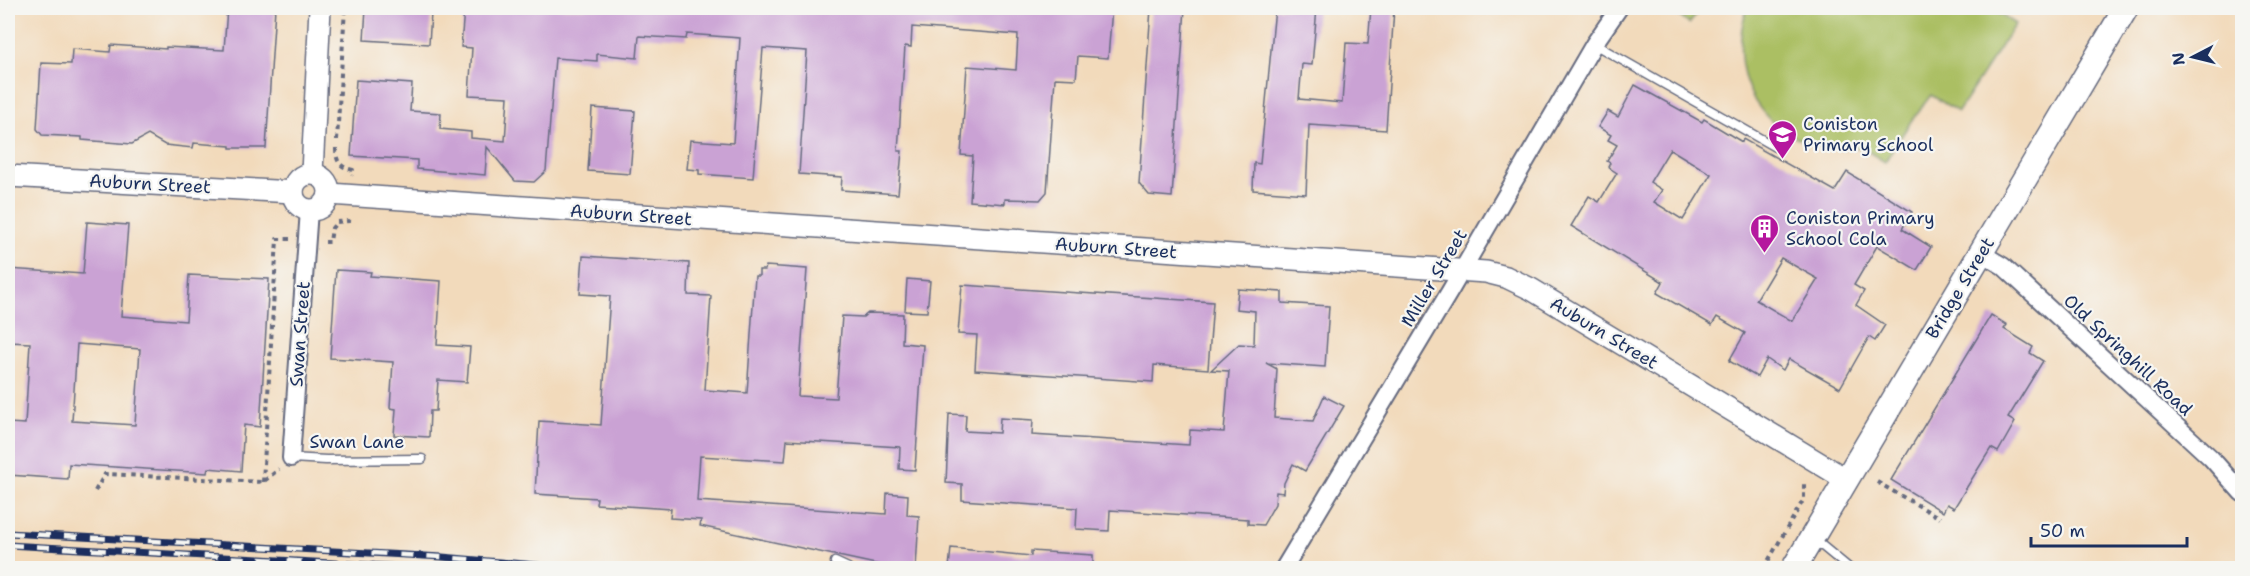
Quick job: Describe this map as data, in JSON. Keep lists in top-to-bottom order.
{
  "streets": {
    "main road": ["Bridge Street"],
    "street": [
      "Auburn Street",
      "Miller Street",
      "Swan Street",
      "Old Springhill Road"
    ],
    "lane": ["Swan Lane"]
  },
  "crossings": [
    ["Auburn Street", "Miller Street"],
    ["Auburn Street", "Bridge Street"],
    ["Auburn Street", "Swan Street"],
    ["Bridge Street", "Old Springhill Road"],
    ["Swan Street", "Swan Lane"]
  ],
  "places": {
    "school or university": ["Coniston Primary School"],
    "building": ["Coniston Primary School Cola"]
  },
  "scale_bar": "50 m",
  "north": "left"
}
